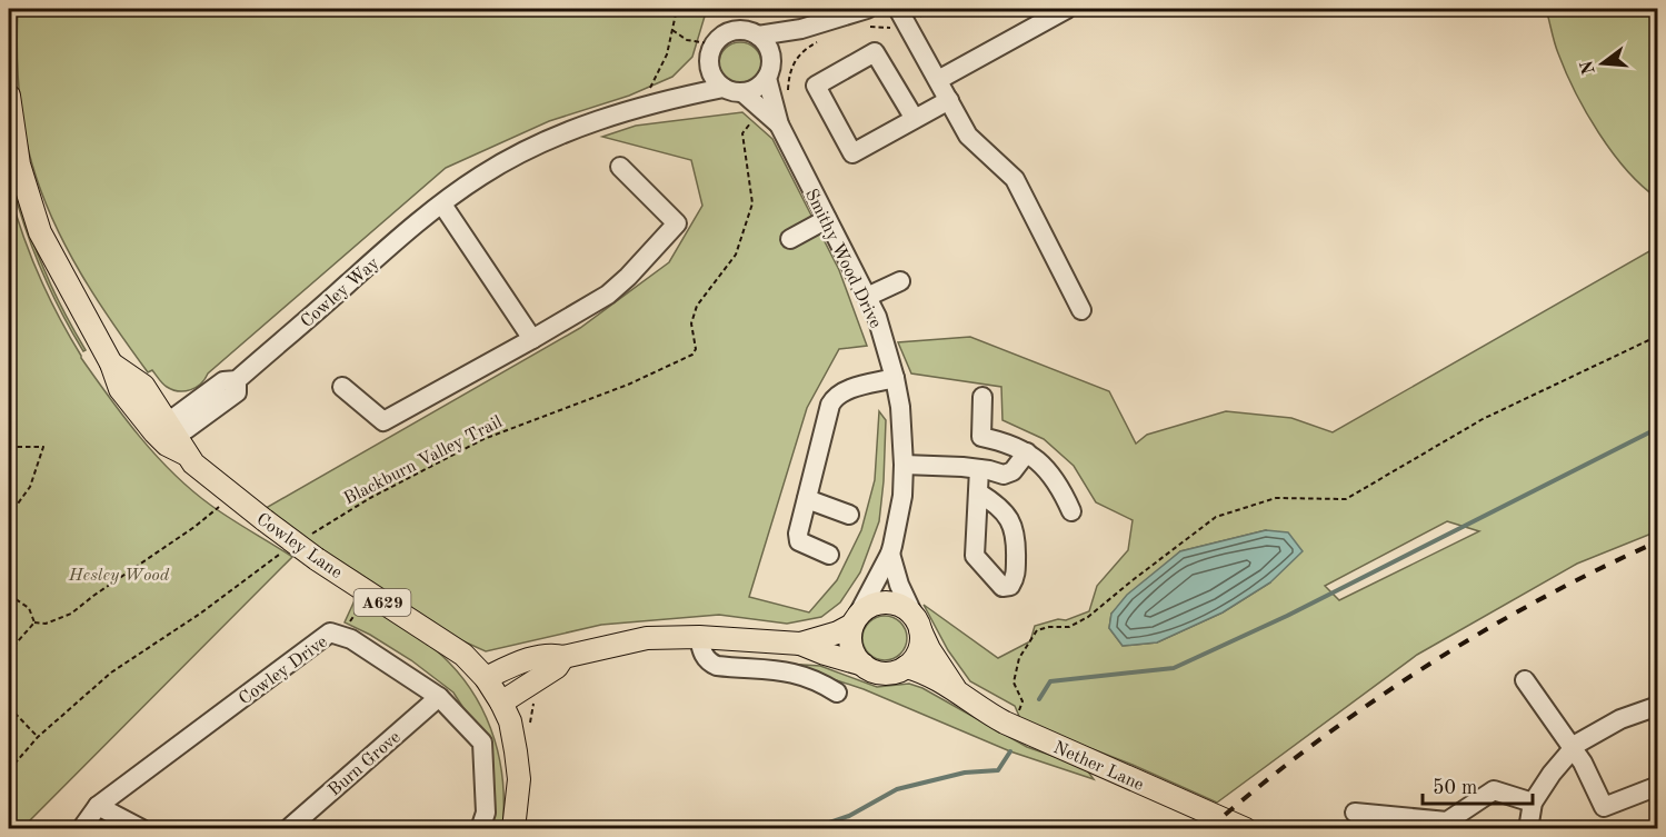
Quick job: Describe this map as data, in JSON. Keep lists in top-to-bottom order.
{
  "streets": {
    "main road": ["Cowley Lane", "A629", "Nether Lane"],
    "street": [
      "Smithy Wood Drive",
      "Cowley Way",
      "Cowley Drive",
      "Burn Grove"
    ],
    "path": ["Blackburn Valley Trail"]
  },
  "crossings": [
    ["Smithy Wood Drive", "Cowley Way"],
    ["Smithy Wood Drive", "Blackburn Valley Trail"],
    ["Smithy Wood Drive", "Nether Lane"],
    ["Cowley Way", "Cowley Lane"],
    ["Cowley Drive", "Burn Grove"]
  ],
  "parks": ["Hesley Wood"],
  "scale_bar": "50 m",
  "north": "left"
}
